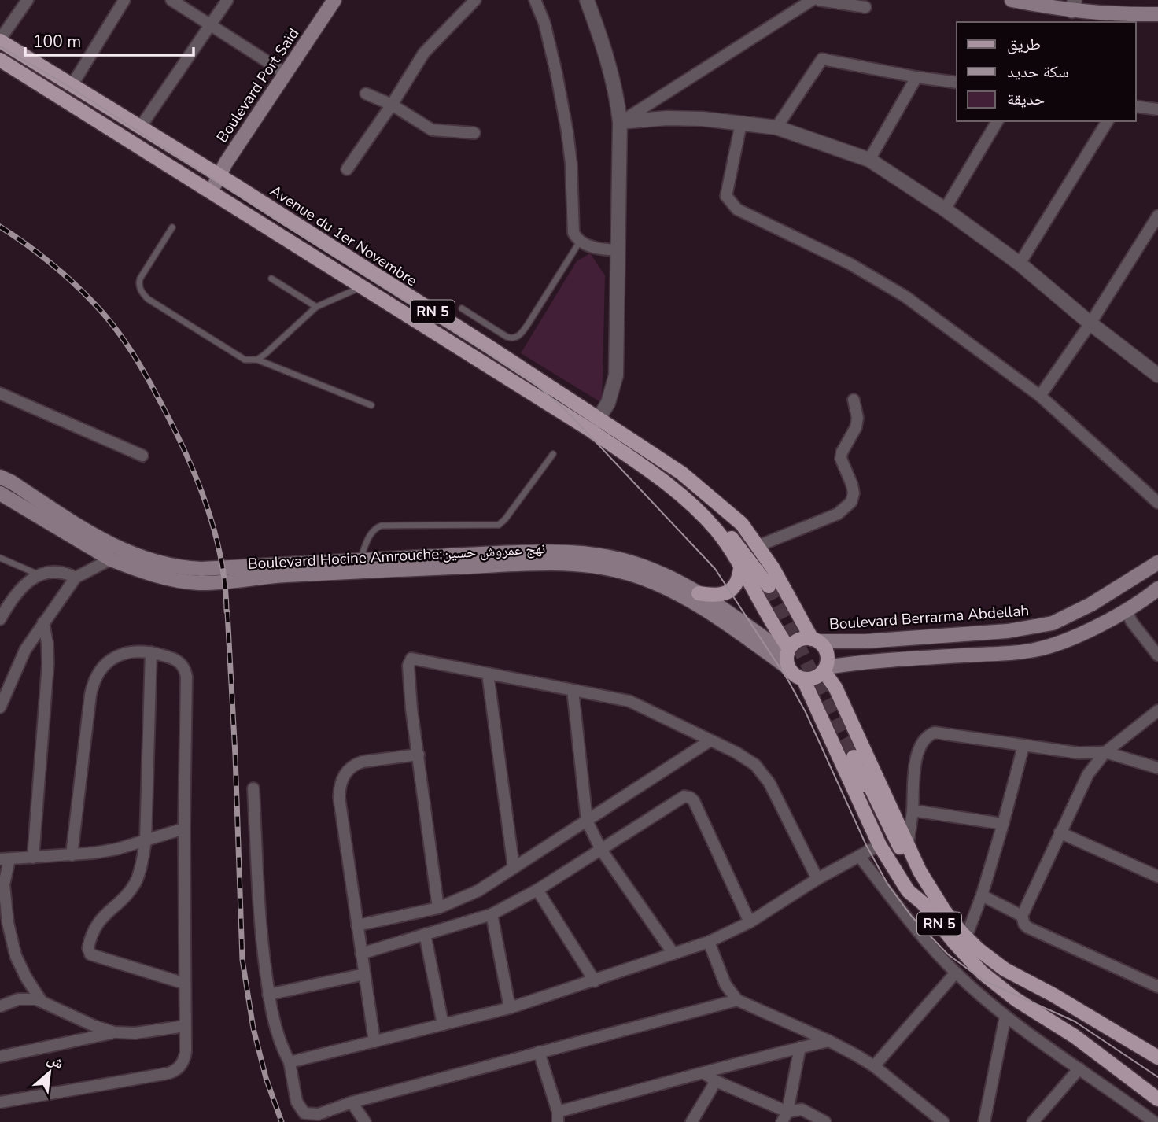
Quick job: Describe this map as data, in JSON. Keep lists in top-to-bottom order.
{
  "streets": {
    "main road": [
      "Boulevard Port Saïd",
      "Avenue du 1er Novembre",
      "RN 5",
      "Boulevard Hocine Amrouche;نهج عمروش حسين",
      "Boulevard Berrarma Abdellah"
    ]
  },
  "crossings": [
    ["Boulevard Port Saïd", "Avenue du 1er Novembre"],
    ["Avenue du 1er Novembre", "RN 5"],
    ["Avenue du 1er Novembre", "Boulevard Hocine Amrouche;نهج عمروش حسين"],
    ["Avenue du 1er Novembre", "Boulevard Berrarma Abdellah"],
    ["RN 5", "Boulevard Hocine Amrouche;نهج عمروش حسين"],
    ["RN 5", "Boulevard Berrarma Abdellah"],
    ["Boulevard Hocine Amrouche;نهج عمروش حسين", "Boulevard Berrarma Abdellah"]
  ],
  "legend": ["طريق", "سكة حديد", "حديقة"],
  "scale_bar": "100 m",
  "north": "top right"
}
